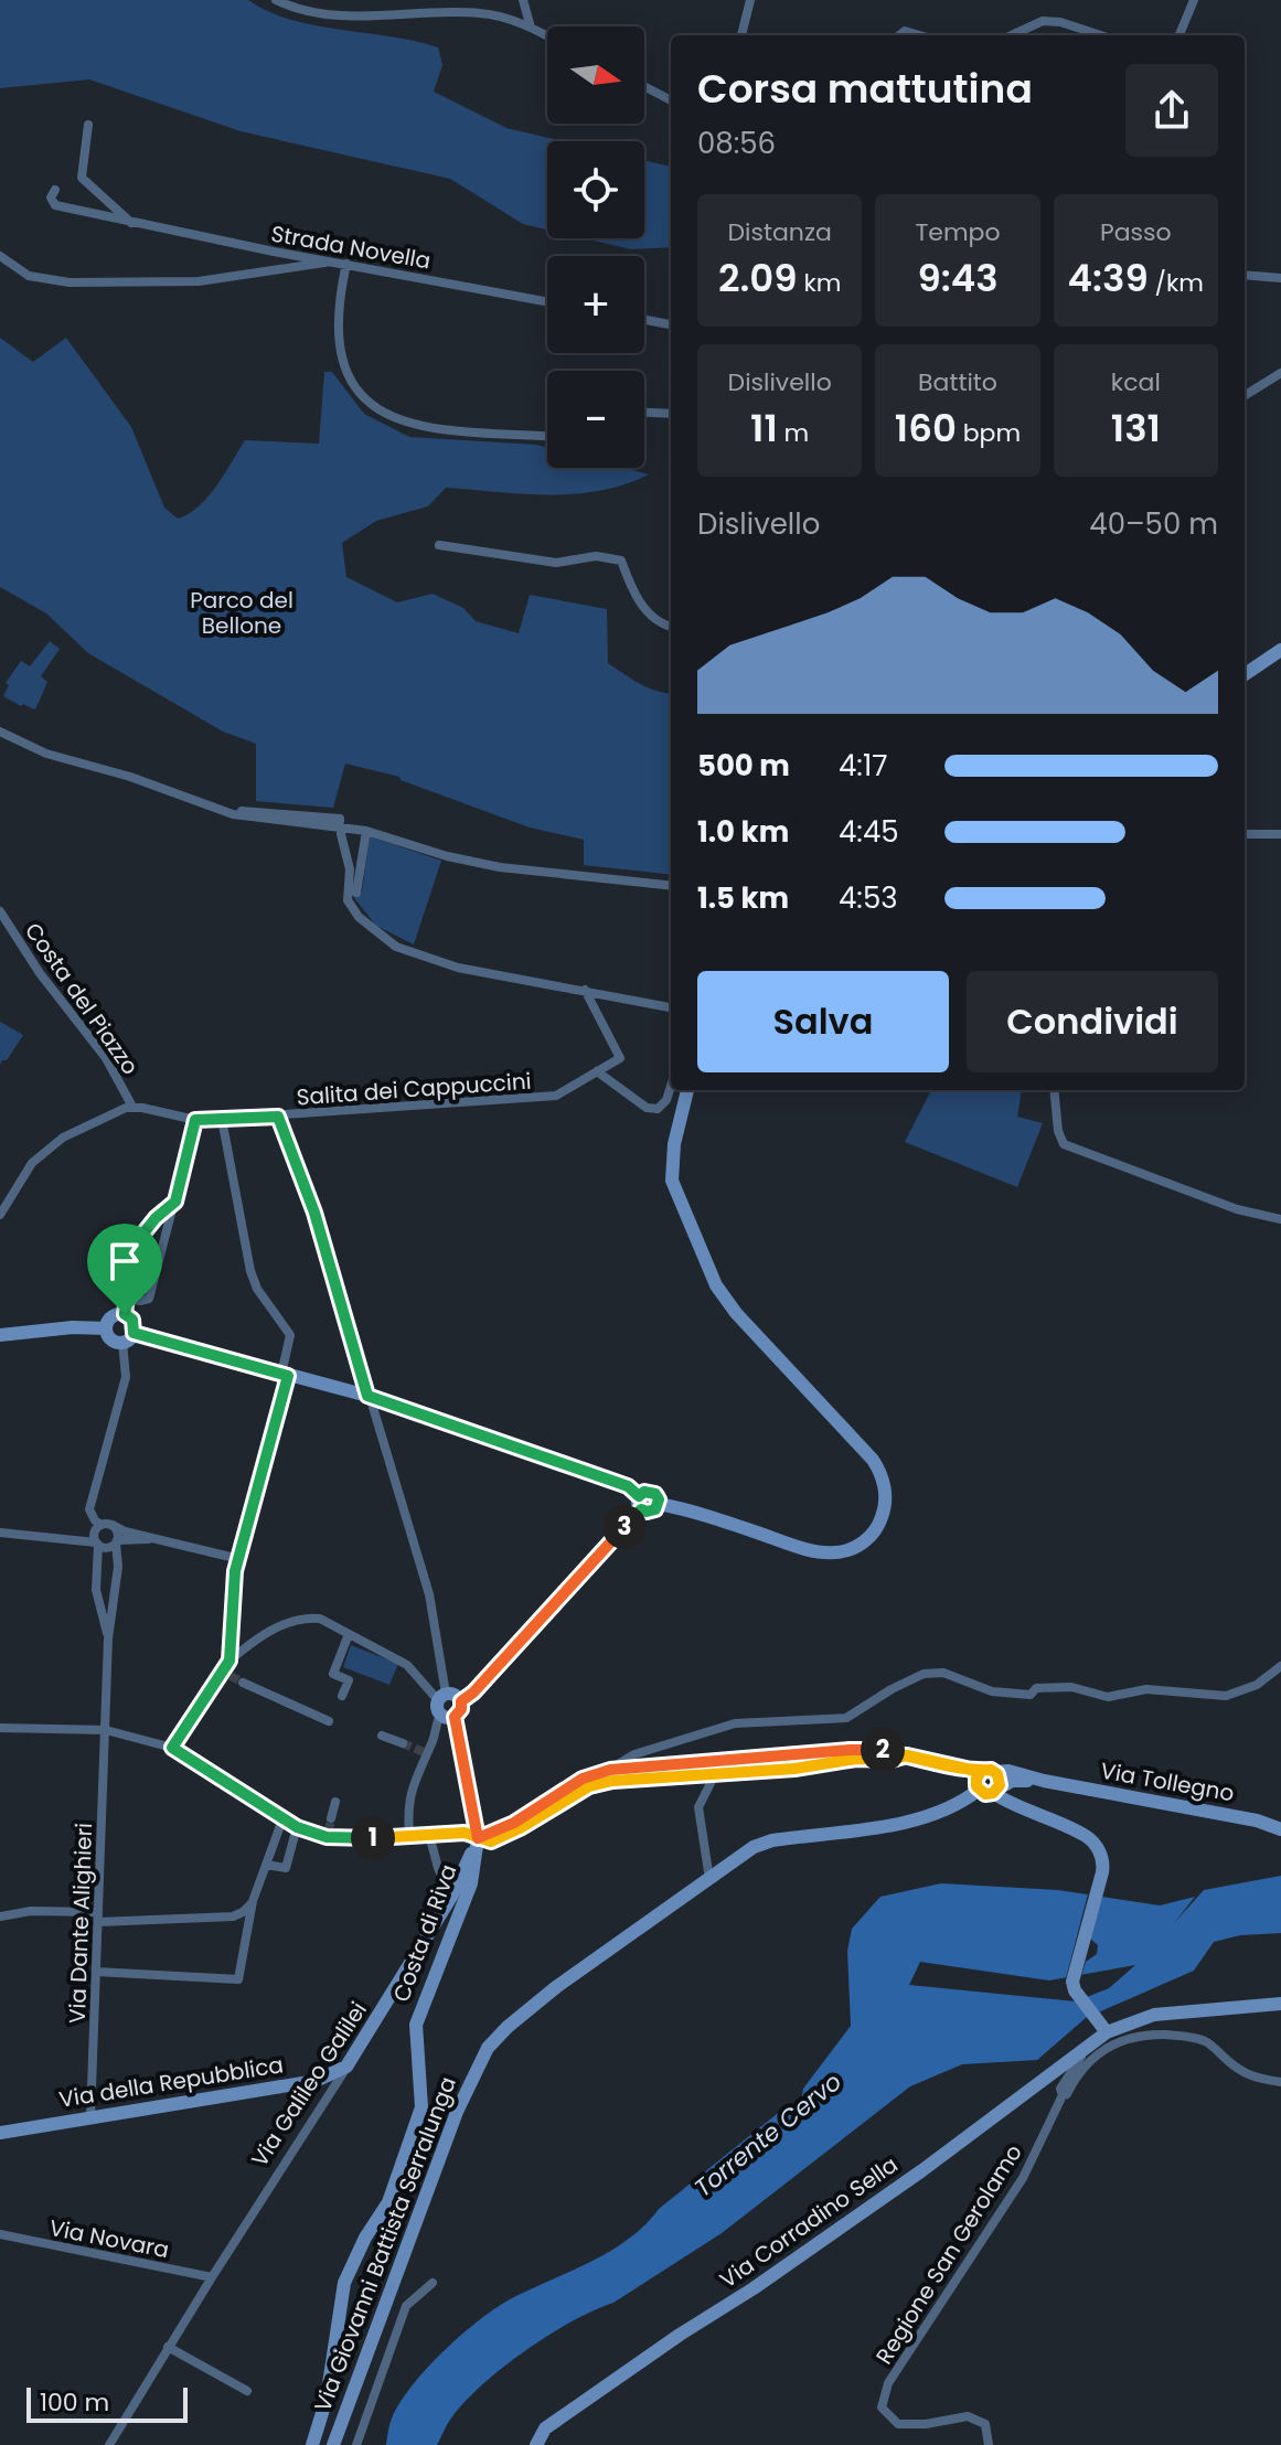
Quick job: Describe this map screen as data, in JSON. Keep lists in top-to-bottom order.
{
  "streets": {
    "street": [
      "Strada Novella",
      "Costa del Piazzo",
      "Salita dei Cappuccini",
      "Via Tollegno",
      "Via Dante Alighieri",
      "Costa di Riva",
      "Via della Repubblica",
      "Via Galileo Galilei",
      "Via Corradino Sella",
      "Via Novara",
      "Via Giovanni Battista Serralunga",
      "Regione San Gerolamo"
    ]
  },
  "crossings": [
    ["Costa del Piazzo", "Salita dei Cappuccini"],
    ["Via Tollegno", "Costa di Riva"],
    ["Via Tollegno", "Via Galileo Galilei"],
    ["Via Tollegno", "Via Giovanni Battista Serralunga"],
    ["Via Dante Alighieri", "Via della Repubblica"],
    ["Costa di Riva", "Via Galileo Galilei"],
    ["Via della Repubblica", "Via Galileo Galilei"],
    ["Via Galileo Galilei", "Via Novara"]
  ],
  "water": ["Torrente Cervo"],
  "parks": ["Parco del Bellone"],
  "scale_bar": "100 m",
  "north": "right",
  "page": {
    "map_buttons": ["+", "−"],
    "heading": ["Corsa mattutina", "08:56"],
    "stats": [
      ["Distanza", "2.09 km"],
      ["Tempo", "9:43"],
      ["Passo", "4:39 /km"],
      ["Dislivello", "11 m"],
      ["Battito", "160 bpm"],
      ["kcal", "131"]
    ],
    "chart": ["Dislivello", "40–50 m"],
    "list": [
      {
        "name": "500 m",
        "note": "4:17"
      },
      {
        "name": "1.0 km",
        "note": "4:45"
      },
      {
        "name": "1.5 km",
        "note": "4:53"
      }
    ],
    "buttons": ["Salva", "Condividi"],
    "pins": ["3", "2", "1"],
    "scale": "100 m"
  }
}
